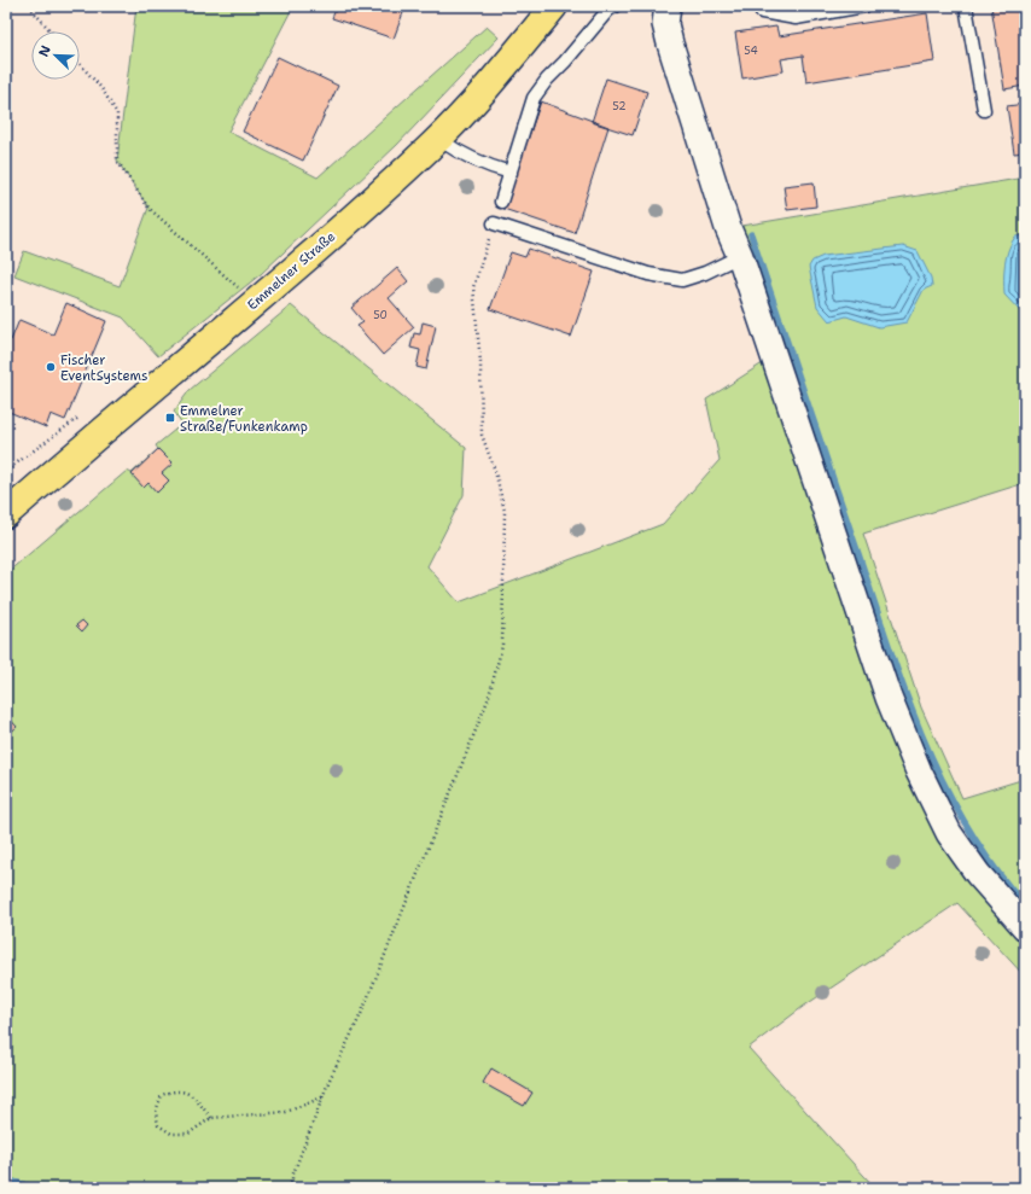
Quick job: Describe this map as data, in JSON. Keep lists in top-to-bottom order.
{
  "streets": {
    "main road": ["Emmelner Straße"]
  },
  "places": {
    "other": ["Fischer EventSystems"],
    "transit": ["Emmelner Straße/Funkenkamp"]
  },
  "house_numbers": ["54", "52", "50"],
  "north": "top left"
}
